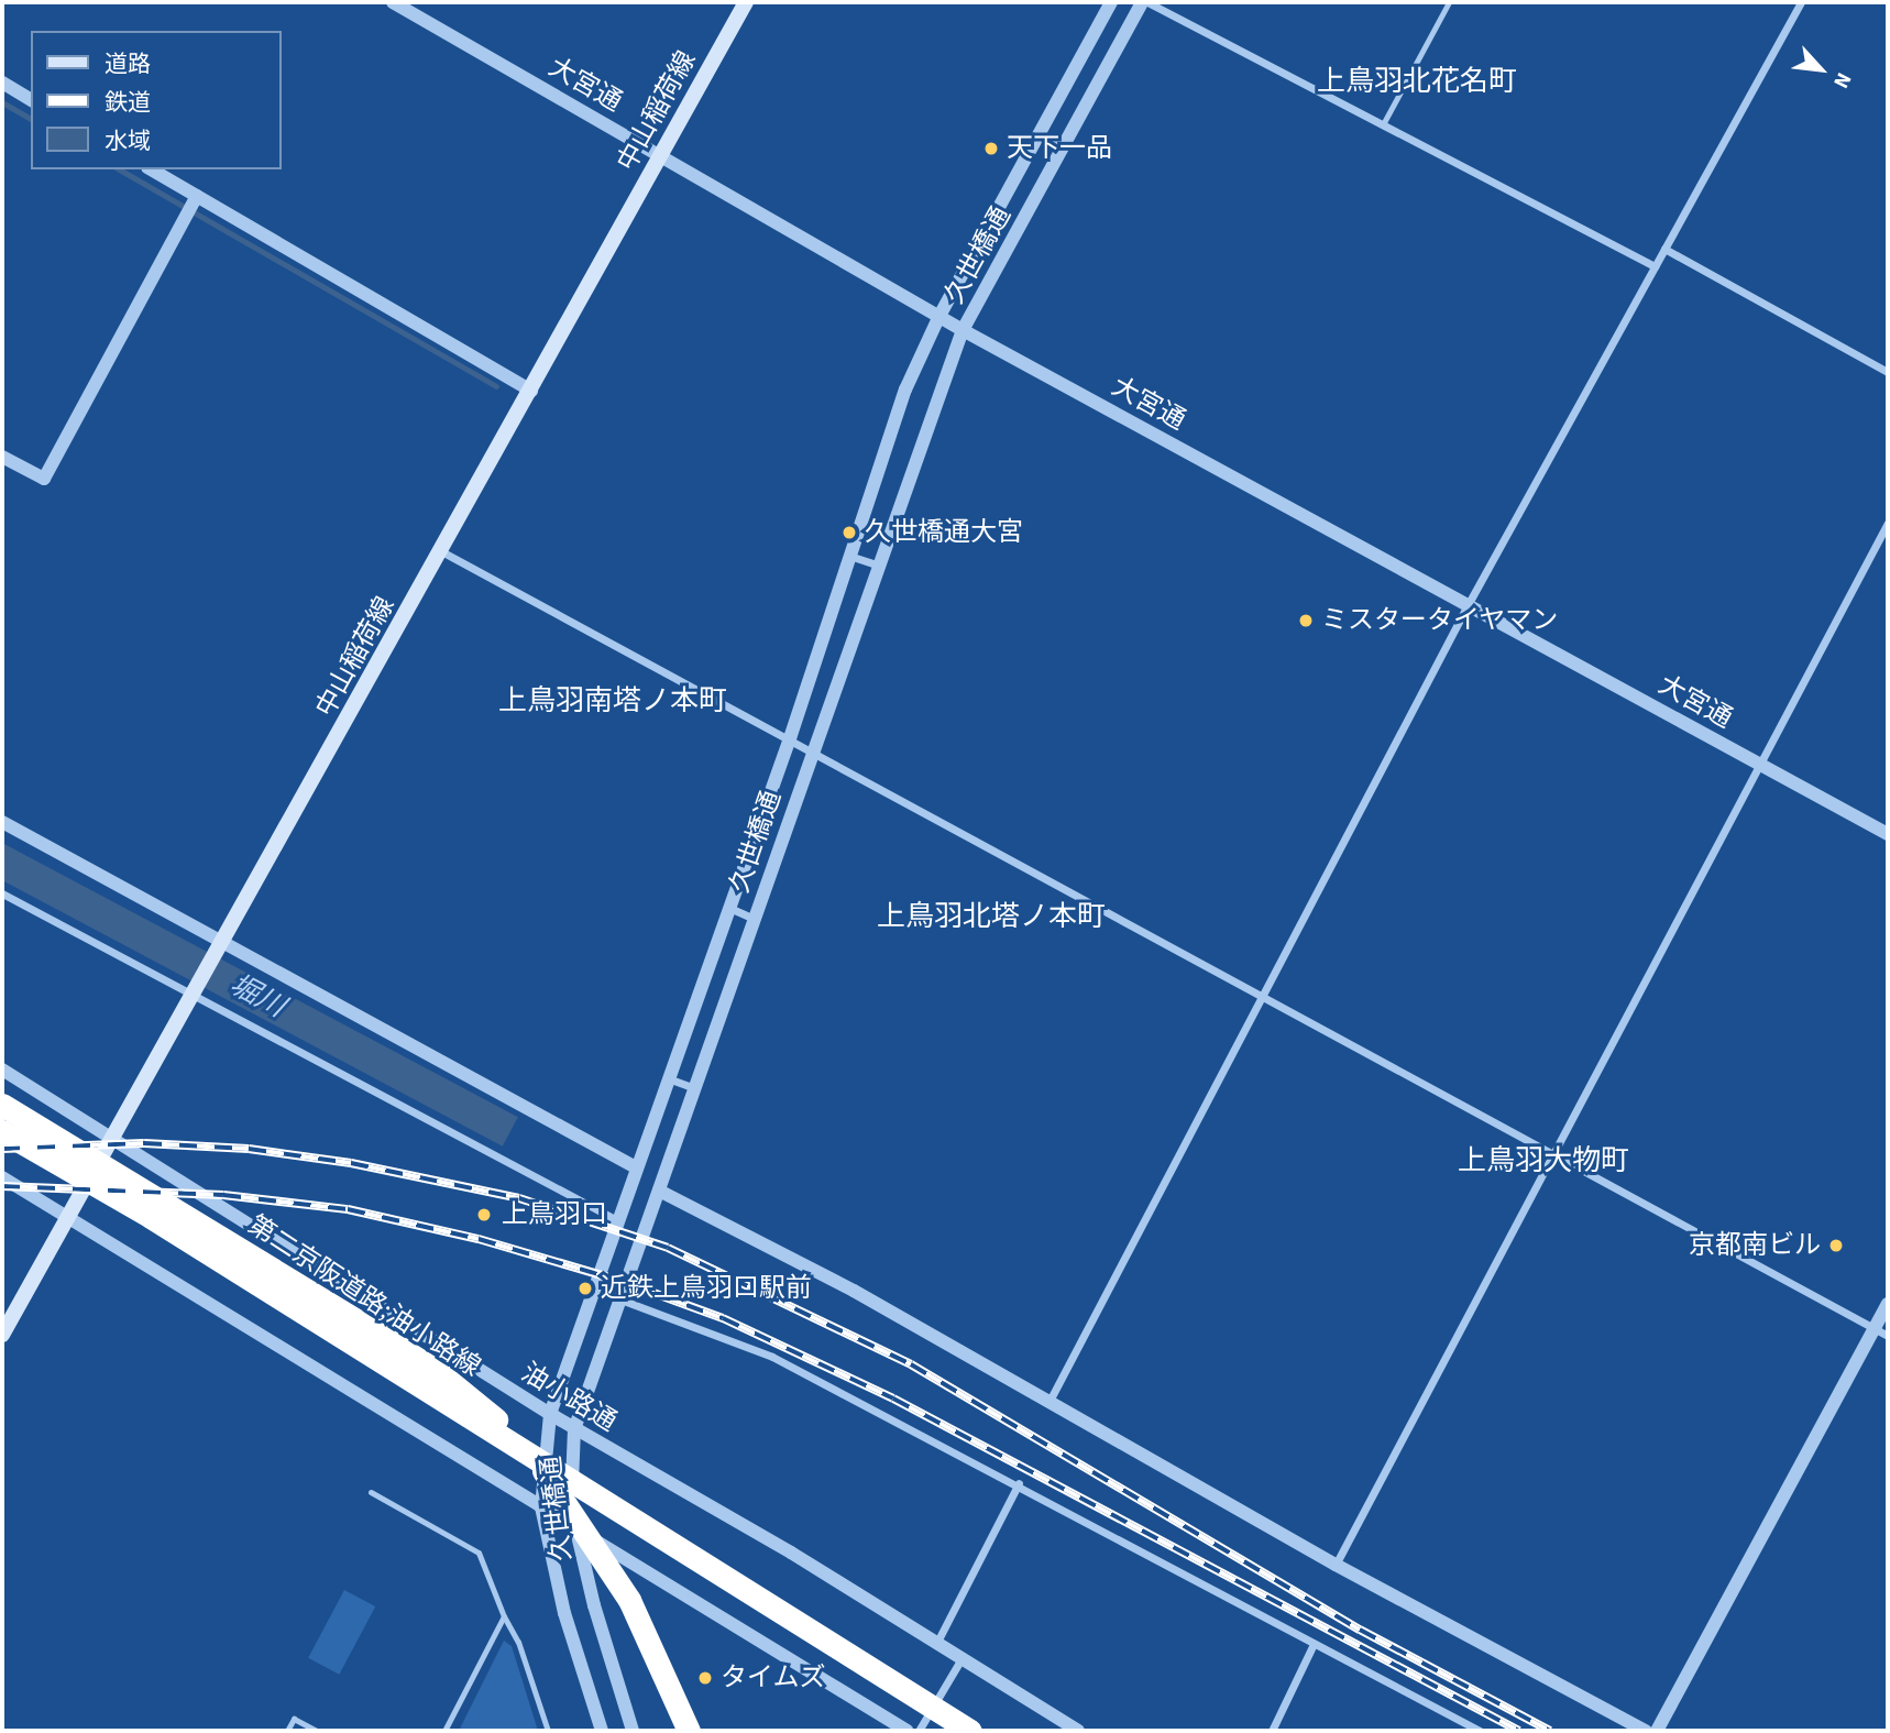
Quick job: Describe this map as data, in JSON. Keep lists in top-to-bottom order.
{
  "streets": {
    "highway": ["第二京阪道路;油小路線"],
    "main road": ["中山稲荷線"],
    "street": ["大宮通", "久世橋通", "油小路通"]
  },
  "crossings": [
    ["大宮通", "中山稲荷線"],
    ["大宮通", "久世橋通"],
    ["中山稲荷線", "油小路通"],
    ["久世橋通", "油小路通"]
  ],
  "districts": [
    "上鳥羽北花名町",
    "上鳥羽南塔ノ本町",
    "上鳥羽北塔ノ本町",
    "上鳥羽大物町"
  ],
  "water": ["堀川"],
  "places": [
    "天下一品",
    "久世橋通大宮",
    "ミスタータイヤマン",
    "上鳥羽口",
    "京都南ビル",
    "近鉄上鳥羽口駅前",
    "タイムズ"
  ],
  "legend": ["道路", "鉄道", "水域"],
  "north": "bottom right"
}
